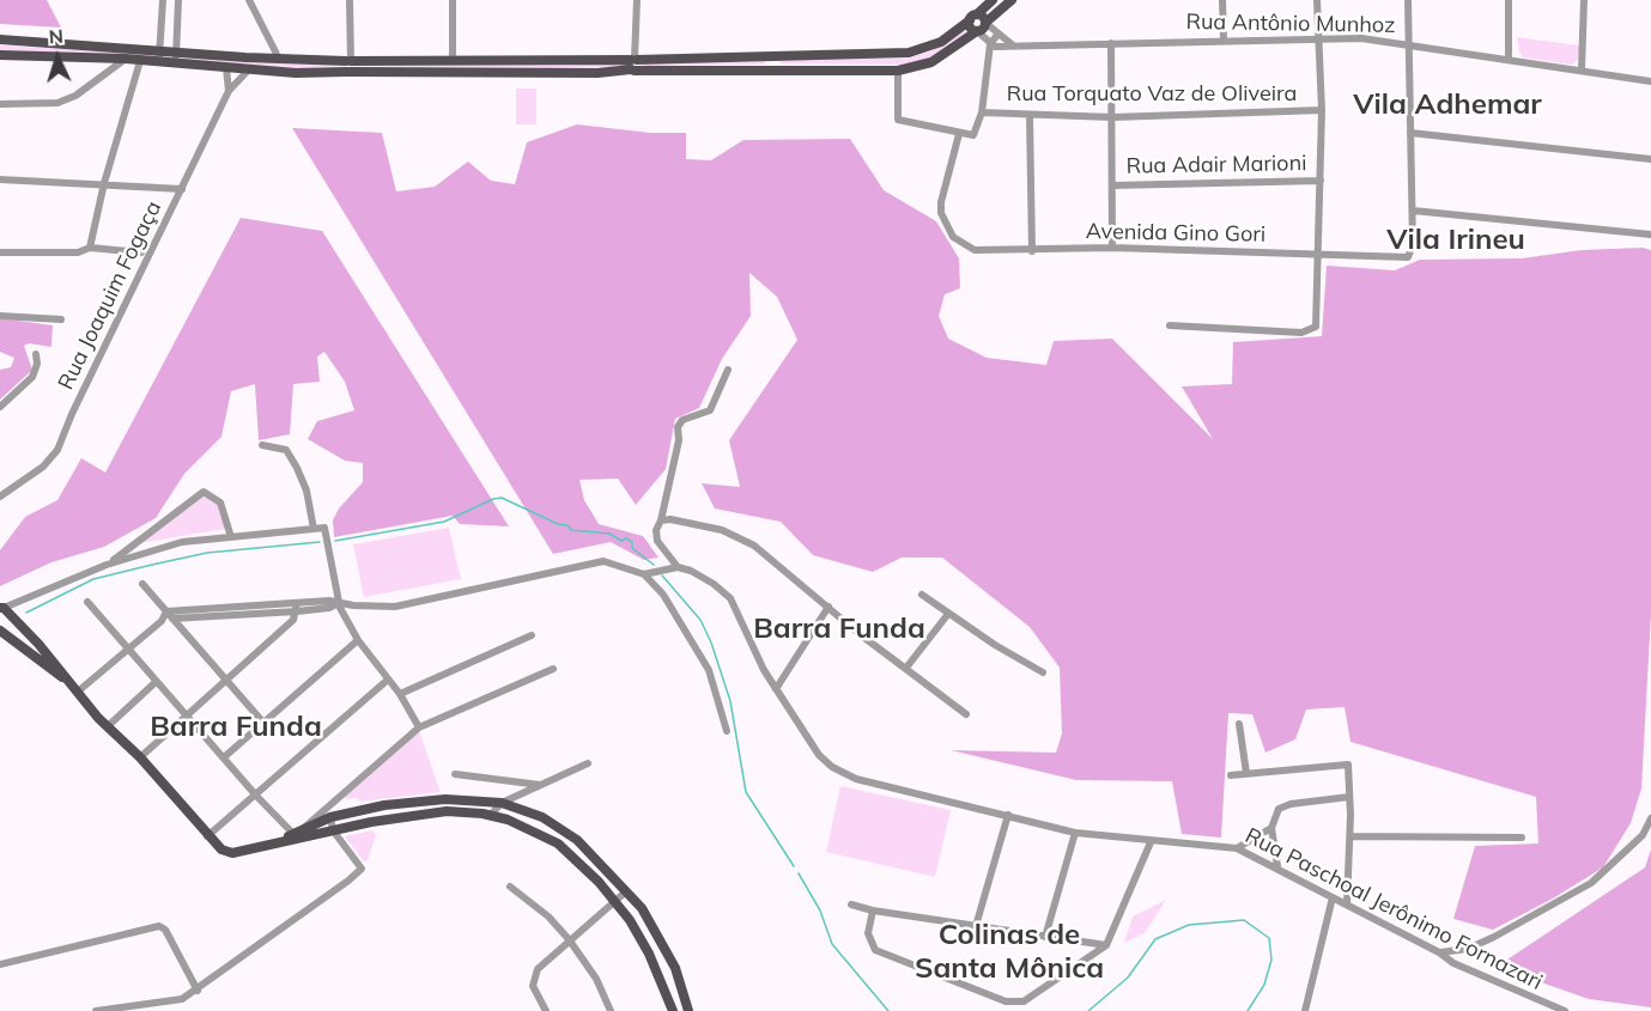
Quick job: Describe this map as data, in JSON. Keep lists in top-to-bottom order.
{
  "streets": {
    "street": [
      "Rua Antônio Munhoz",
      "Rua Torquato Vaz de Oliveira",
      "Rua Adair Marioni",
      "Avenida Gino Gori",
      "Rua Joaquim Fogaça",
      "Rua Paschoal Jerônimo Fornazari"
    ]
  },
  "districts": [
    "Vila Adhemar",
    "Vila Irineu",
    "Barra Funda",
    "Barra Funda",
    "Colinas de Santa Mônica"
  ],
  "north": "top"
}
